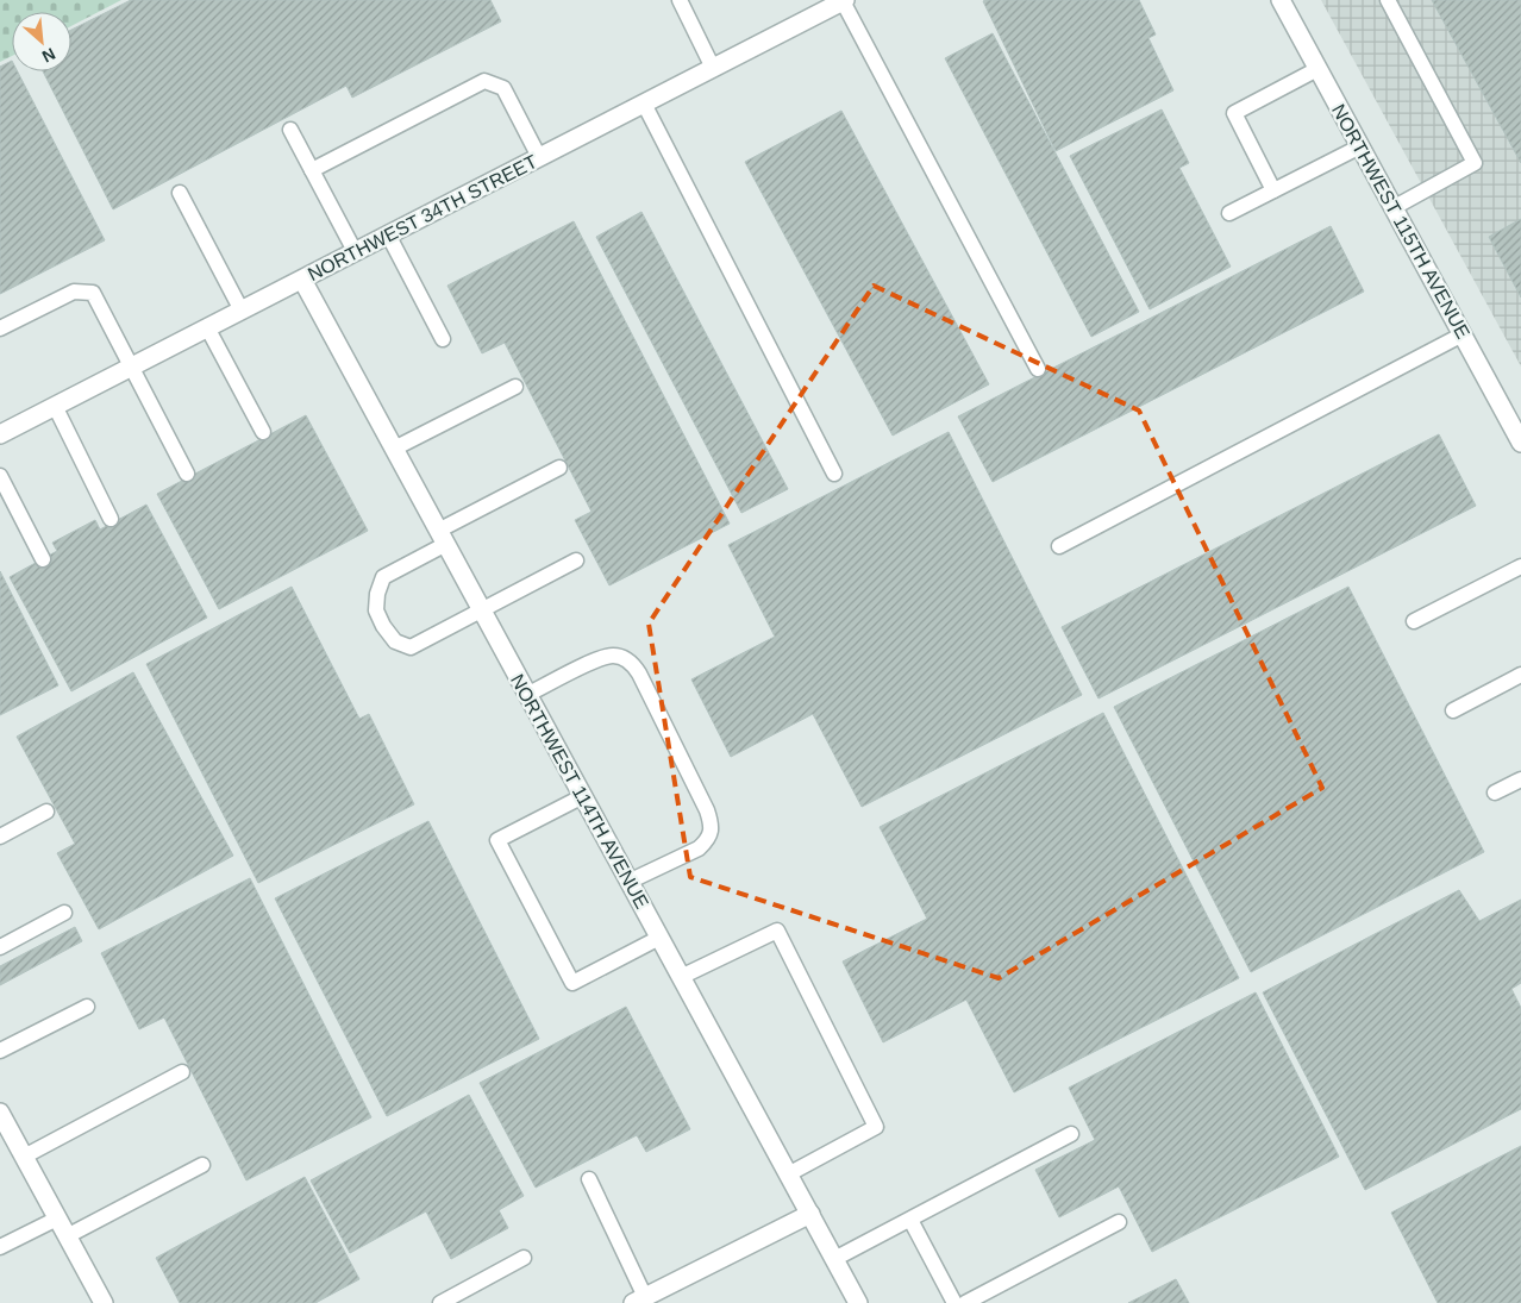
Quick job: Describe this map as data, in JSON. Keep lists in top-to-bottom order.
{
  "streets": {
    "street": ["NORTHWEST 34TH STREET", "NORTHWEST 115TH AVENUE", "NORTHWEST 114TH AVENUE"]
  },
  "crossings": [
    ["NORTHWEST 34TH STREET", "NORTHWEST 114TH AVENUE"]
  ],
  "north": "bottom right"
}
